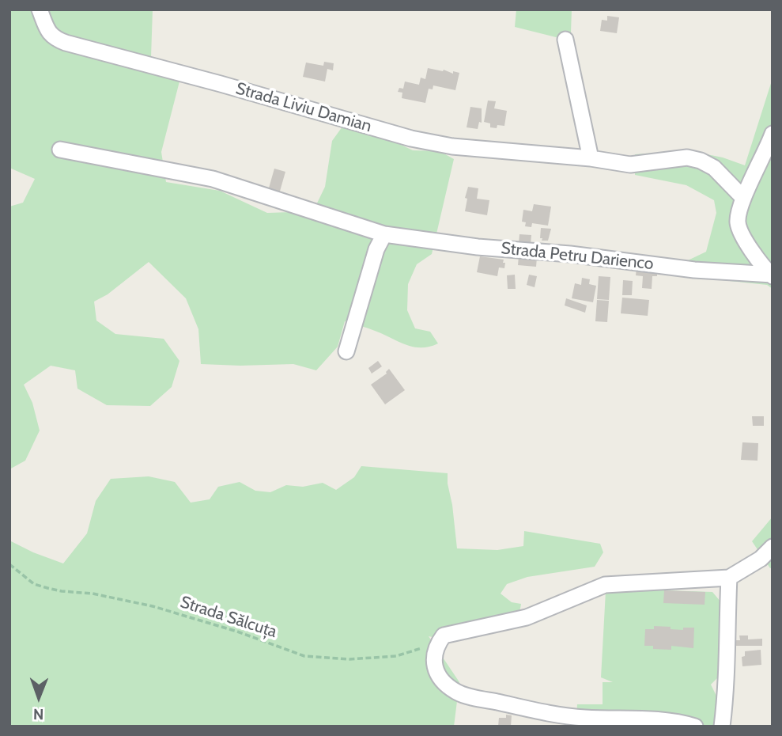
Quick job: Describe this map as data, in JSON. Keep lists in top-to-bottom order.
{
  "streets": {
    "street": ["Strada Liviu Damian", "Strada Petru Darienco"],
    "path": ["Strada Sălcuța"]
  },
  "north": "bottom"
}
